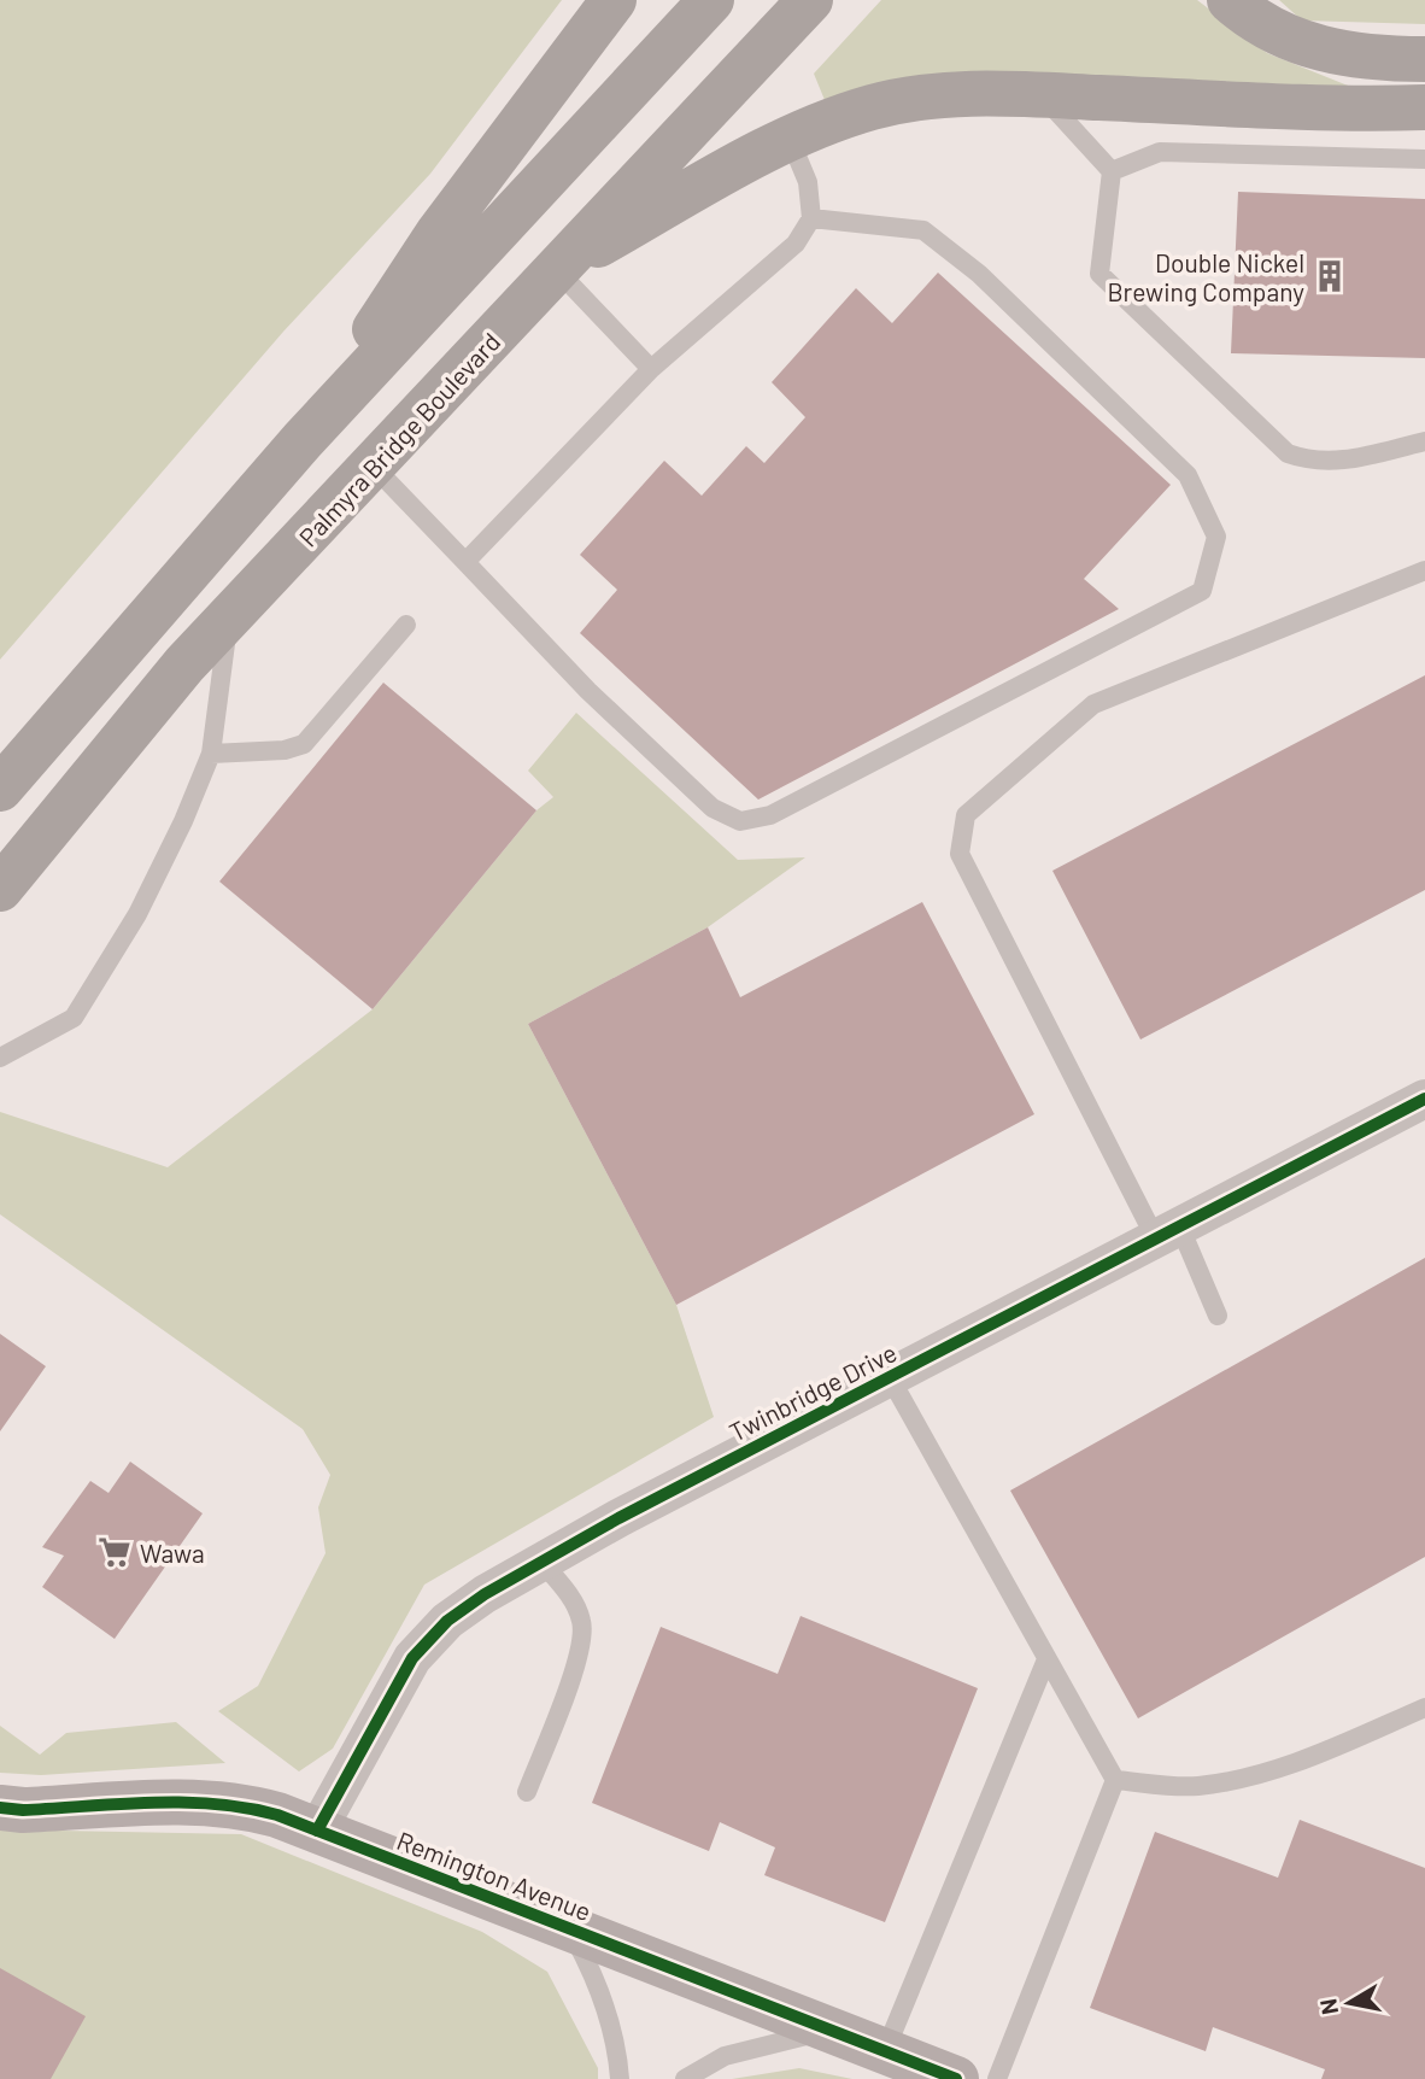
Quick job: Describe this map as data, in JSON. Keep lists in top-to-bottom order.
{
  "streets": {
    "highway": ["Palmyra Bridge Boulevard"],
    "street": ["Twinbridge Drive", "Remington Avenue"]
  },
  "crossings": [
    ["Twinbridge Drive", "Remington Avenue"]
  ],
  "places": {
    "building": ["Double Nickel Brewing Company"],
    "supermarket": ["Wawa"]
  },
  "north": "left"
}
